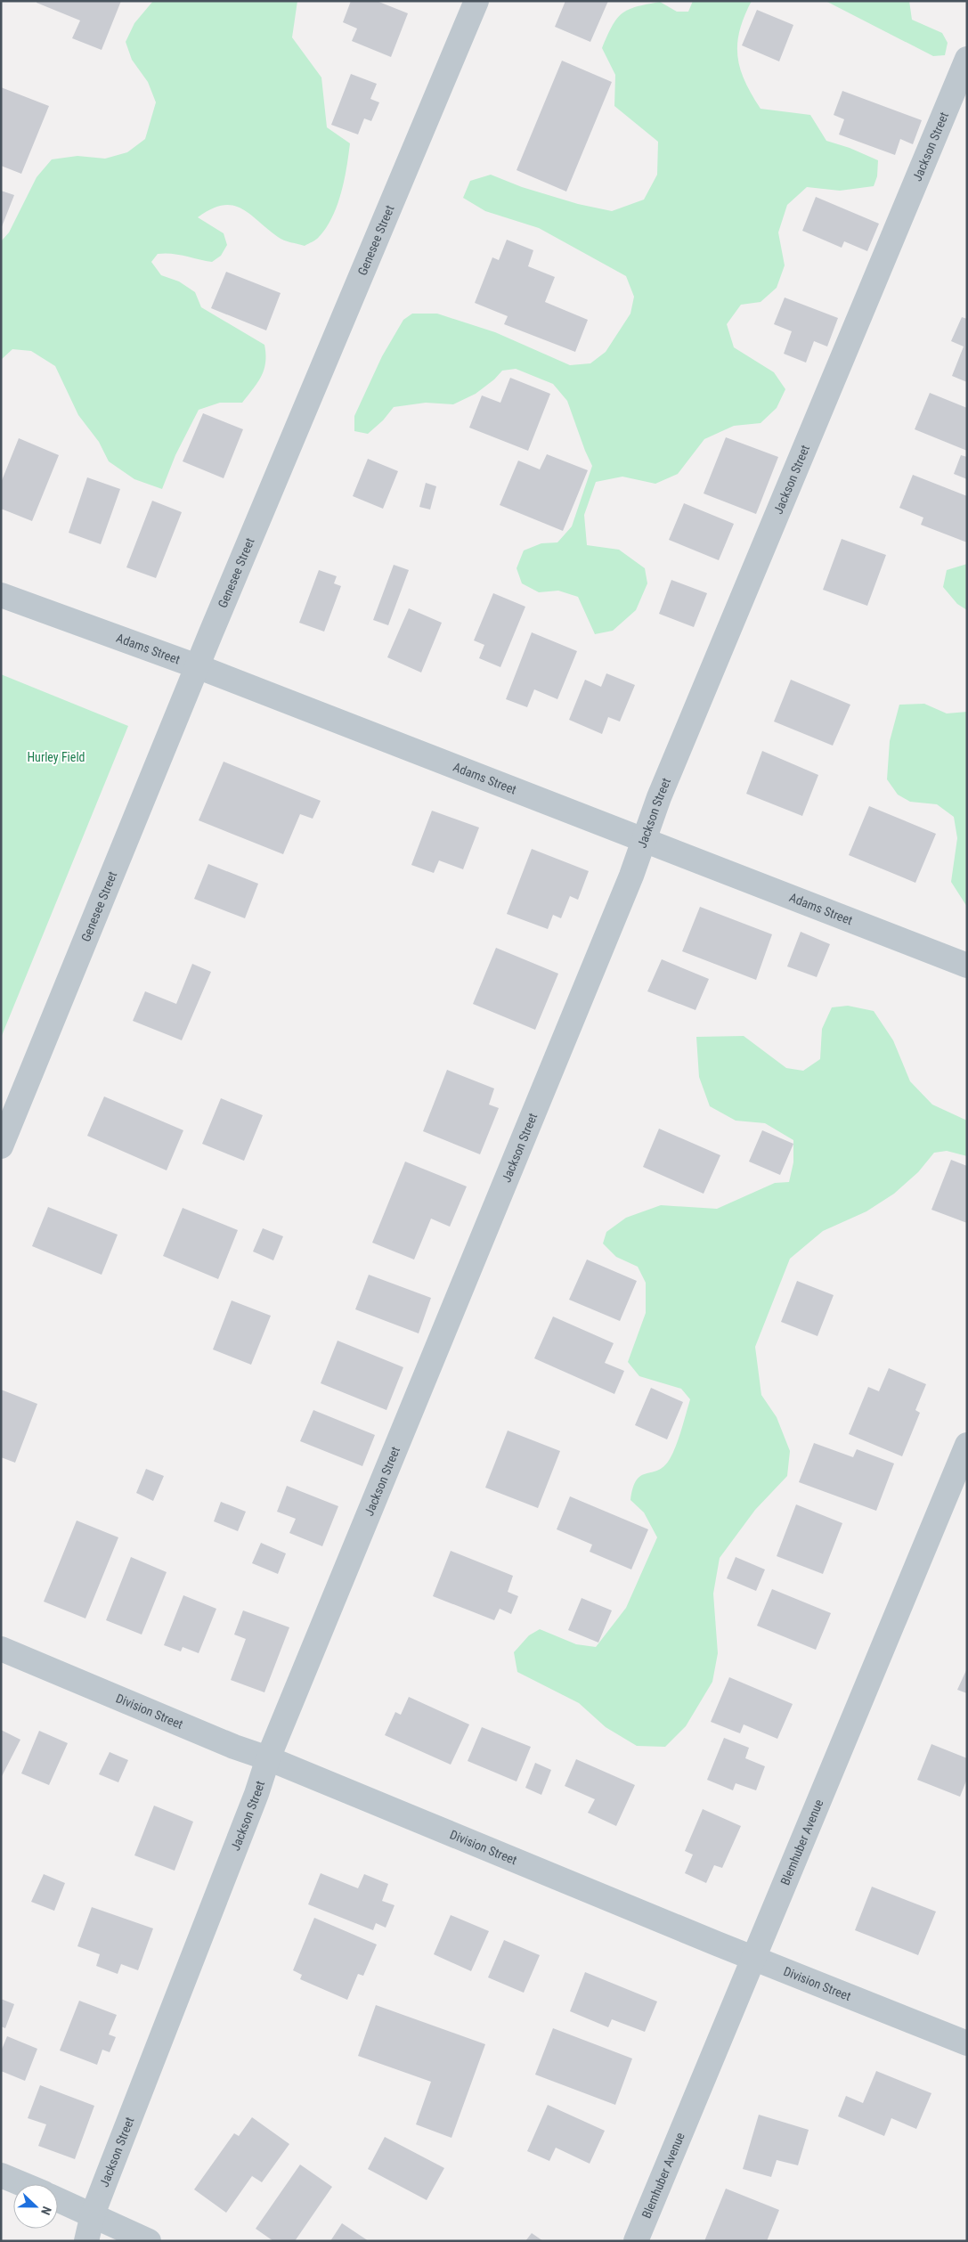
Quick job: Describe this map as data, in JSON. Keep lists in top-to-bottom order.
{
  "streets": {
    "street": [
      "Jackson Street",
      "Genesee Street",
      "Adams Street",
      "Division Street",
      "Blemhuber Avenue"
    ]
  },
  "crossings": [
    ["Jackson Street", "Adams Street"],
    ["Jackson Street", "Division Street"],
    ["Genesee Street", "Adams Street"],
    ["Division Street", "Blemhuber Avenue"]
  ],
  "parks": ["Hurley Field"],
  "north": "right"
}
